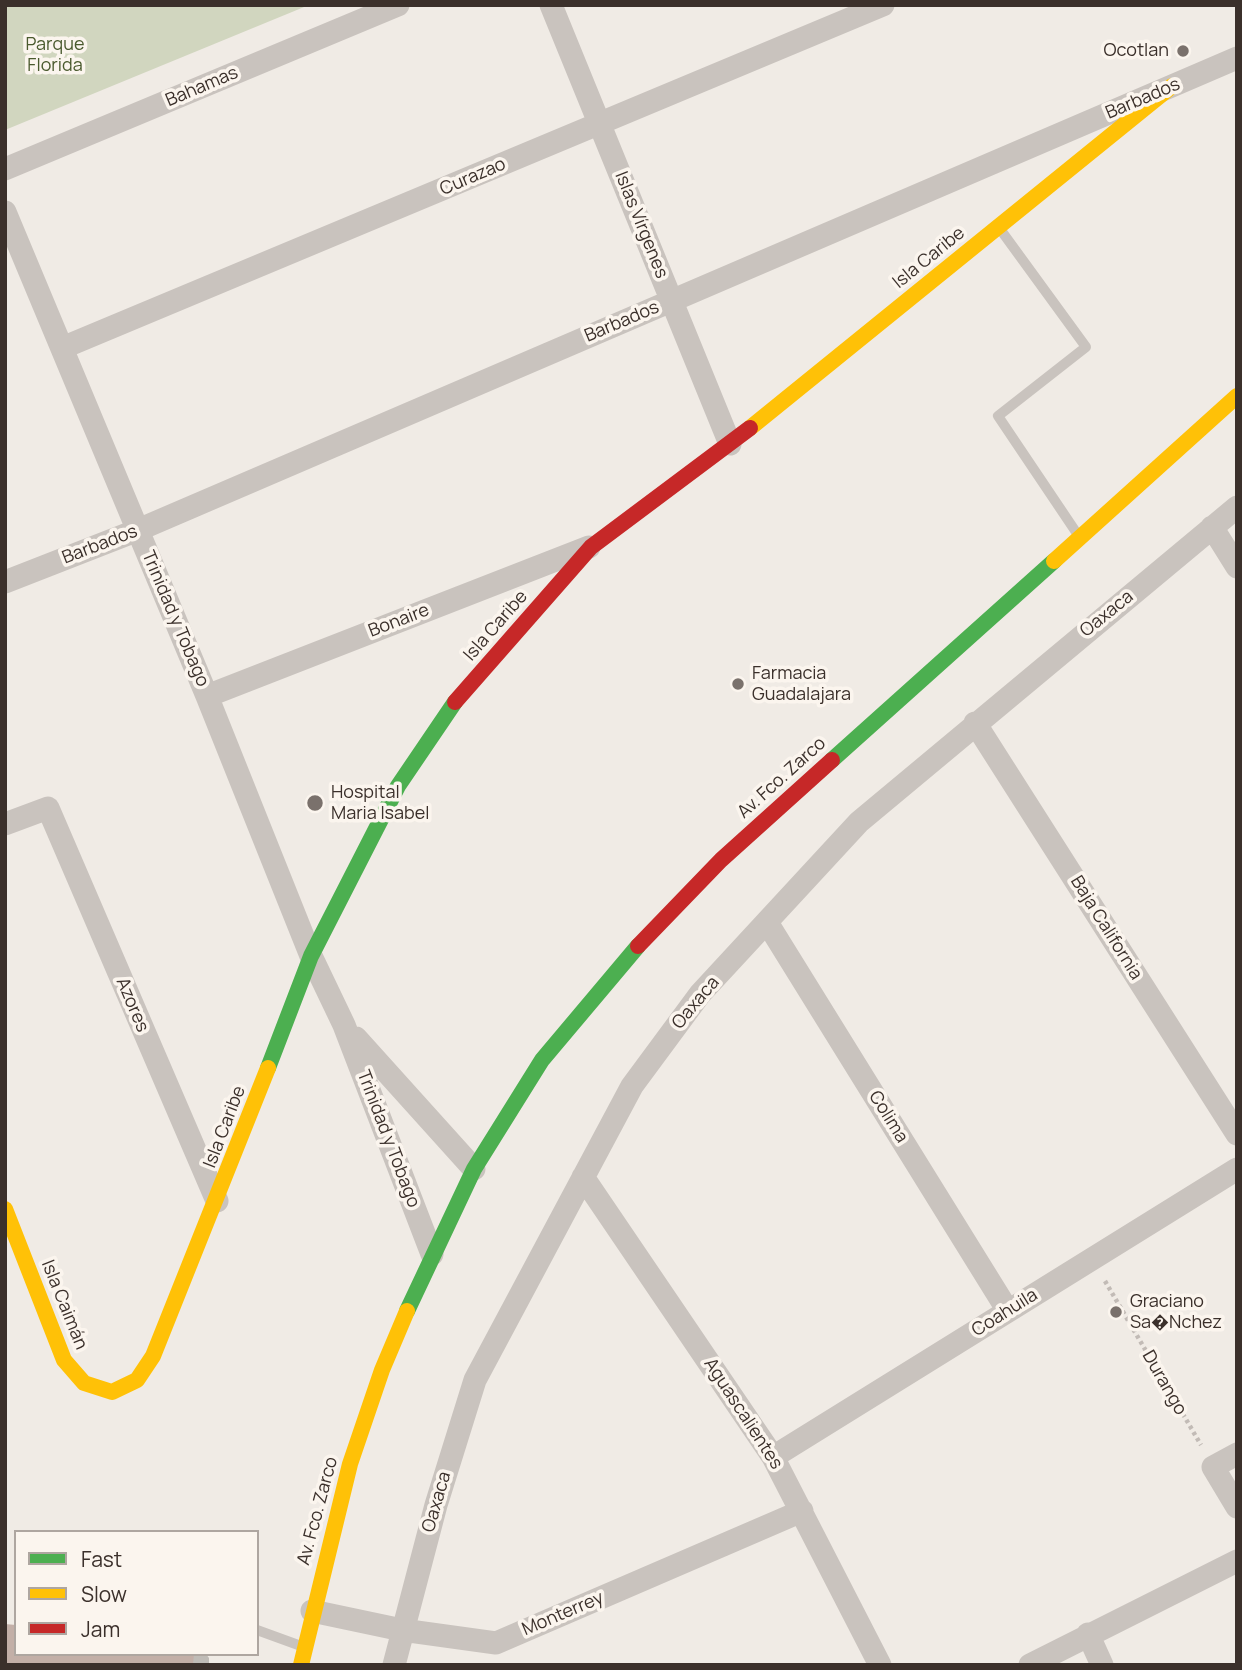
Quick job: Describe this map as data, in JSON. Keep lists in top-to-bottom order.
{
  "streets": {
    "street": [
      "Bahamas",
      "Barbados",
      "Curazao",
      "Islas Vírgenes",
      "Isla Caribe",
      "Oaxaca",
      "Trinidad y Tobago",
      "Bonaire",
      "Av. Fco. Zarco",
      "Baja California",
      "Azores",
      "Colima",
      "Isla Caimán",
      "Coahuila",
      "Aguascalientes",
      "Monterrey"
    ],
    "path": ["Durango"]
  },
  "crossings": [
    ["Barbados", "Islas Vírgenes"],
    ["Barbados", "Isla Caribe"],
    ["Barbados", "Trinidad y Tobago"],
    ["Curazao", "Islas Vírgenes"],
    ["Curazao", "Trinidad y Tobago"],
    ["Islas Vírgenes", "Isla Caribe"],
    ["Isla Caribe", "Trinidad y Tobago"],
    ["Isla Caribe", "Bonaire"],
    ["Isla Caribe", "Azores"],
    ["Isla Caribe", "Isla Caimán"],
    ["Oaxaca", "Baja California"],
    ["Oaxaca", "Colima"],
    ["Oaxaca", "Aguascalientes"],
    ["Oaxaca", "Monterrey"],
    ["Trinidad y Tobago", "Bonaire"],
    ["Trinidad y Tobago", "Av. Fco. Zarco"],
    ["Av. Fco. Zarco", "Monterrey"],
    ["Colima", "Coahuila"],
    ["Coahuila", "Durango"],
    ["Coahuila", "Aguascalientes"],
    ["Aguascalientes", "Monterrey"]
  ],
  "parks": ["Parque Florida"],
  "places": [
    "Ocotlan",
    "Farmacia Guadalajara",
    "Hospital Maria Isabel",
    "Graciano Sa�Nchez"
  ],
  "legend": ["Fast", "Slow", "Jam"]
}
